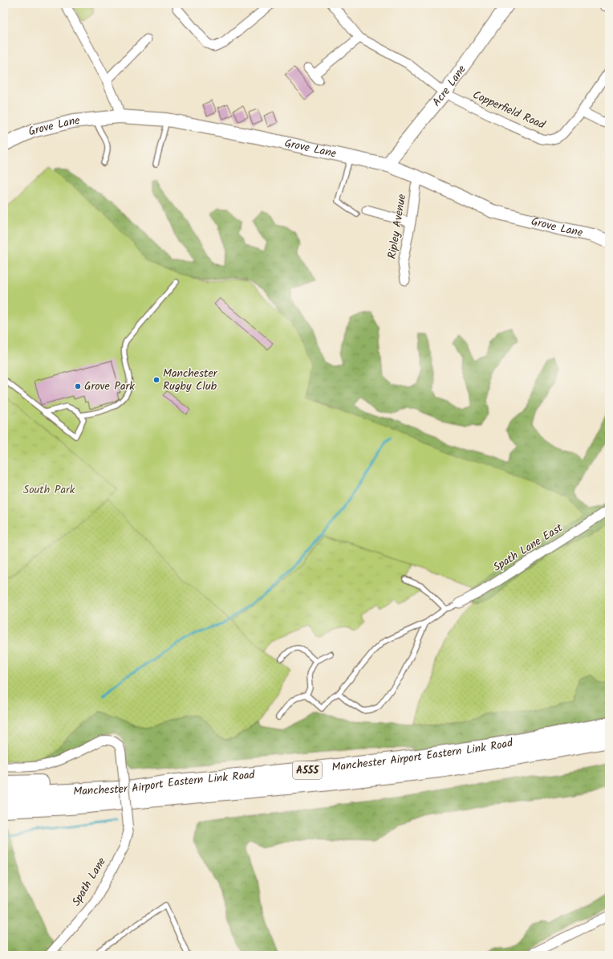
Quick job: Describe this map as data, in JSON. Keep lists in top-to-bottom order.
{
  "streets": {
    "highway": ["Manchester Airport Eastern Link Road", "A555"],
    "main road": ["Acre Lane", "Grove Lane"],
    "street": [
      "Copperfield Road",
      "Ripley Avenue",
      "Spath Lane East",
      "Spath Lane"
    ]
  },
  "crossings": [
    ["Acre Lane", "Copperfield Road"],
    ["Acre Lane", "Grove Lane"],
    ["Grove Lane", "Ripley Avenue"]
  ],
  "parks": ["South Park"],
  "places": ["Manchester Rugby Club", "Grove Park"]
}
